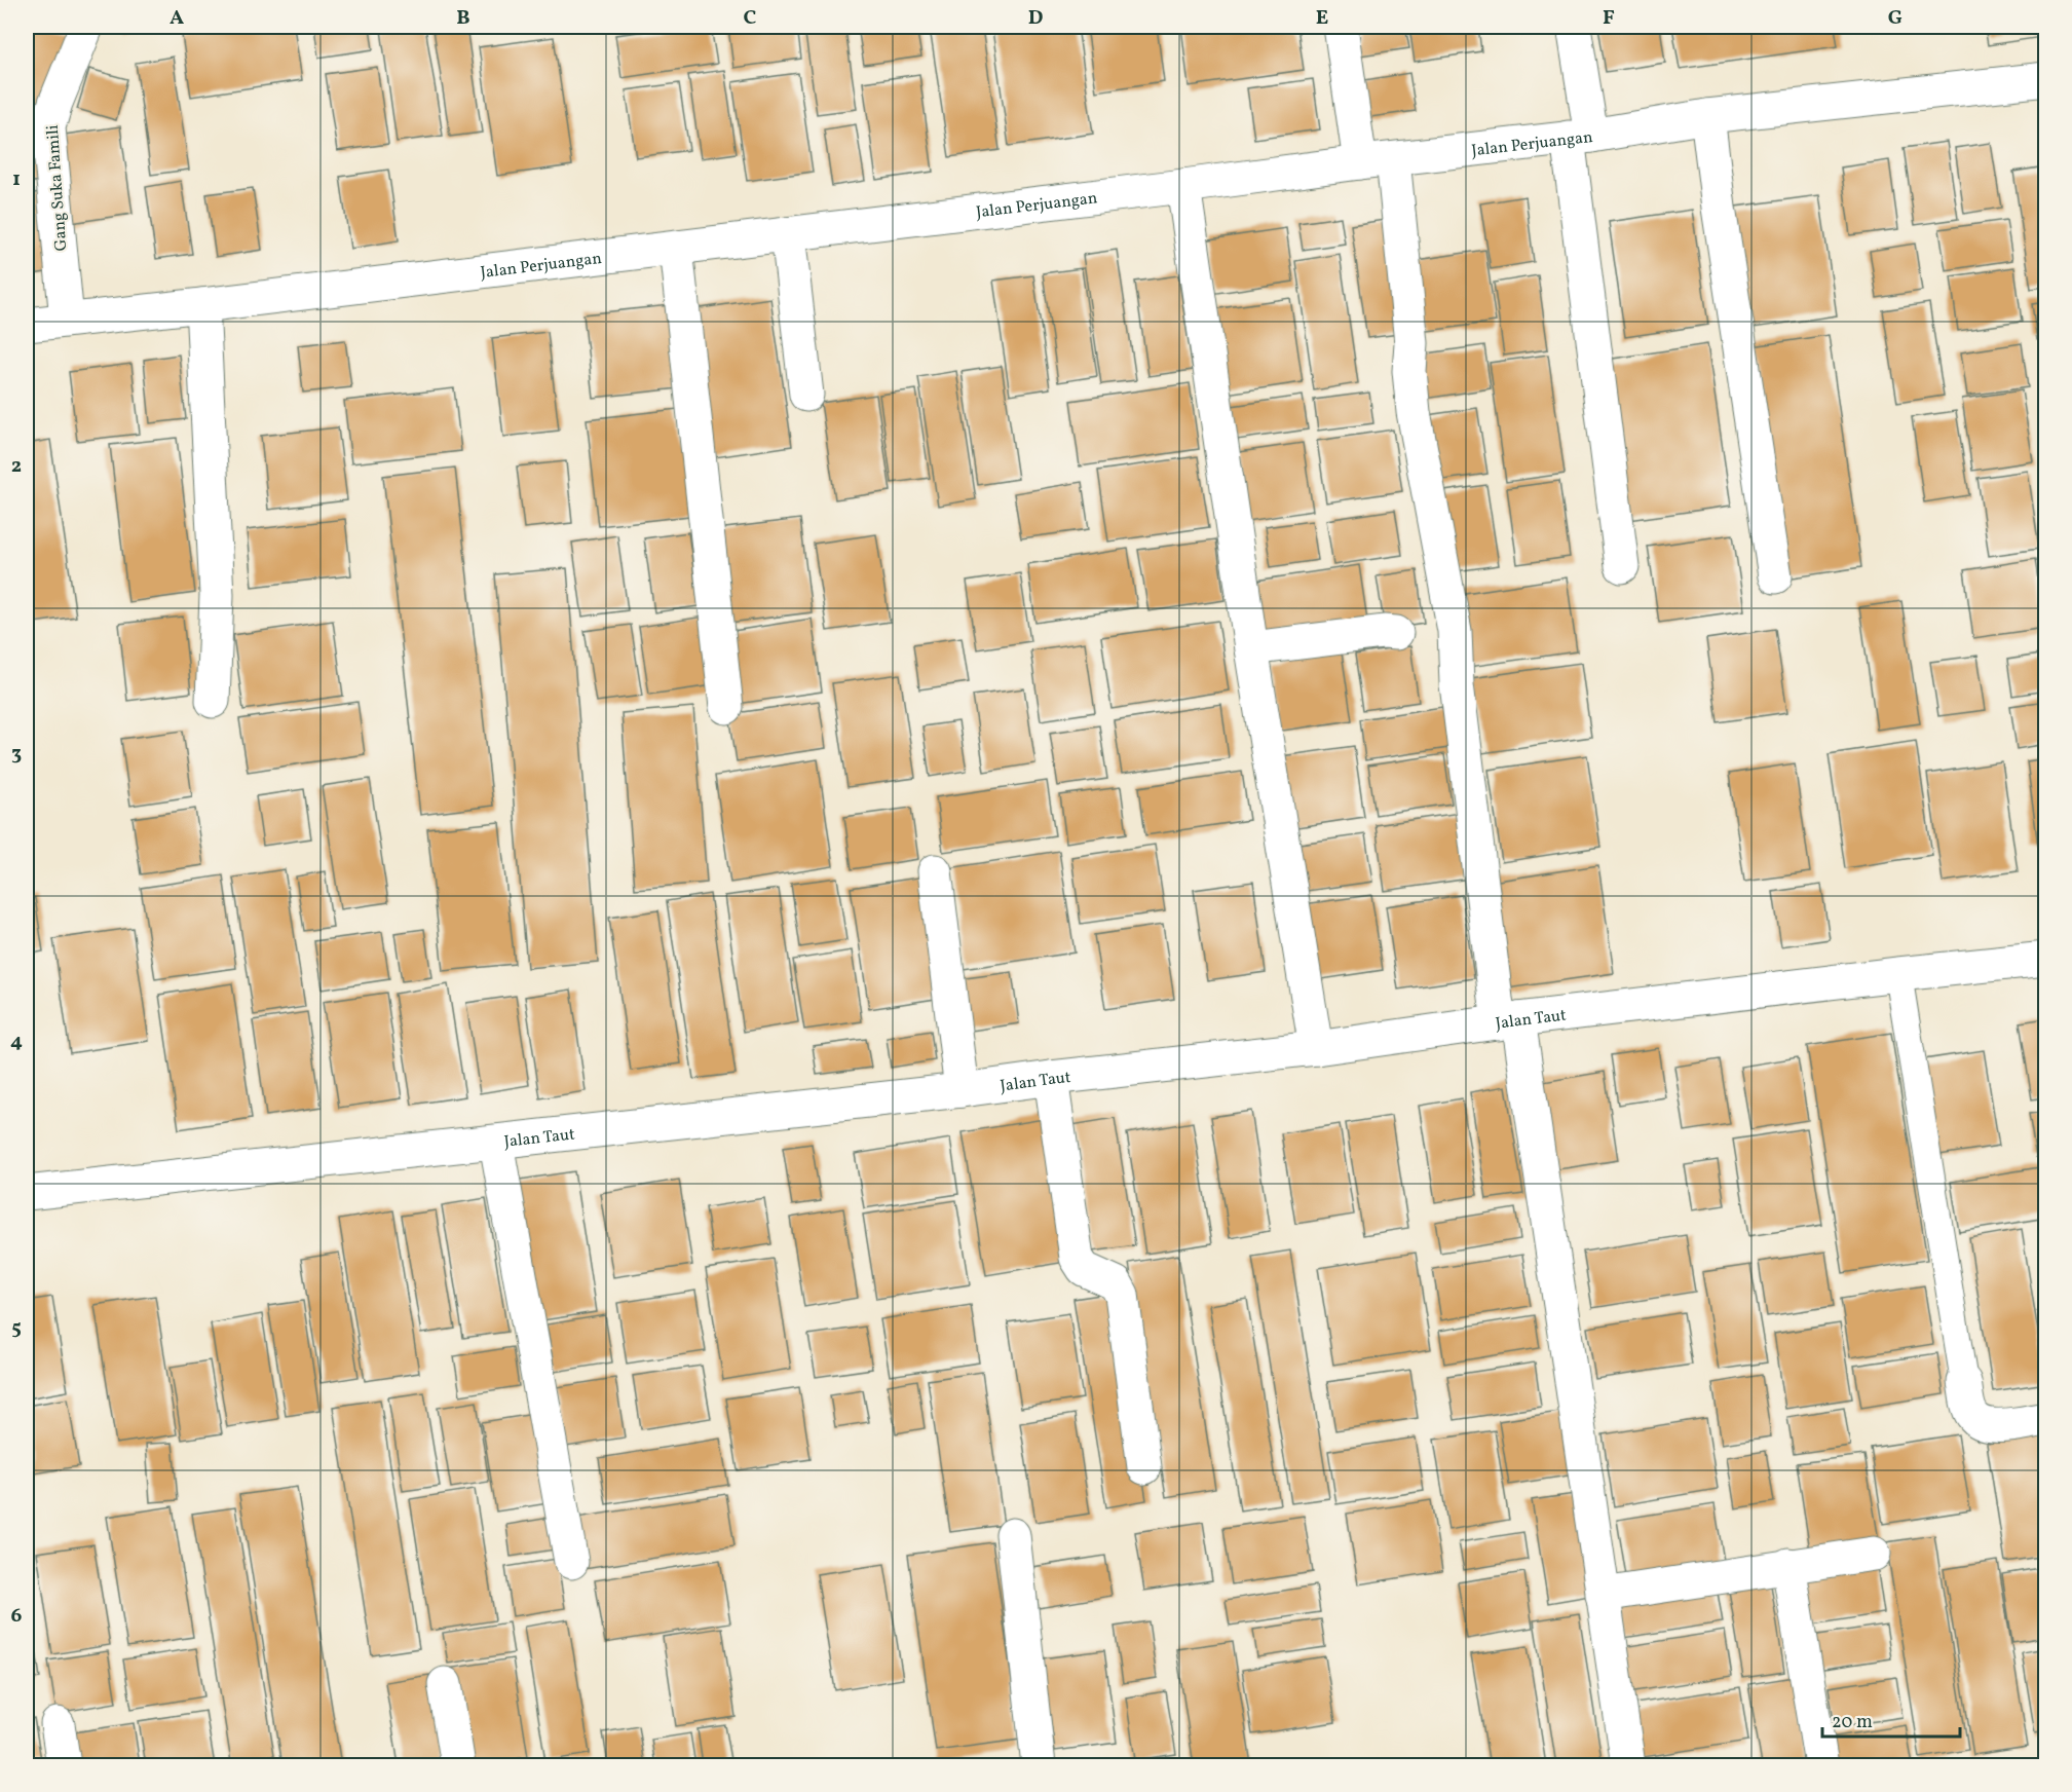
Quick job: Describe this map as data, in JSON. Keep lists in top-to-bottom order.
{
  "streets": {
    "street": ["Jalan Perjuangan", "Gang Suka Famili", "Jalan Taut"]
  },
  "crossings": [
    ["Jalan Perjuangan", "Gang Suka Famili"]
  ],
  "scale_bar": "20 m",
  "grid": {
    "columns": [
      "A",
      "B",
      "C",
      "D",
      "E",
      "F",
      "G"
    ],
    "rows": [
      "1",
      "2",
      "3",
      "4",
      "5",
      "6"
    ]
  }
}
